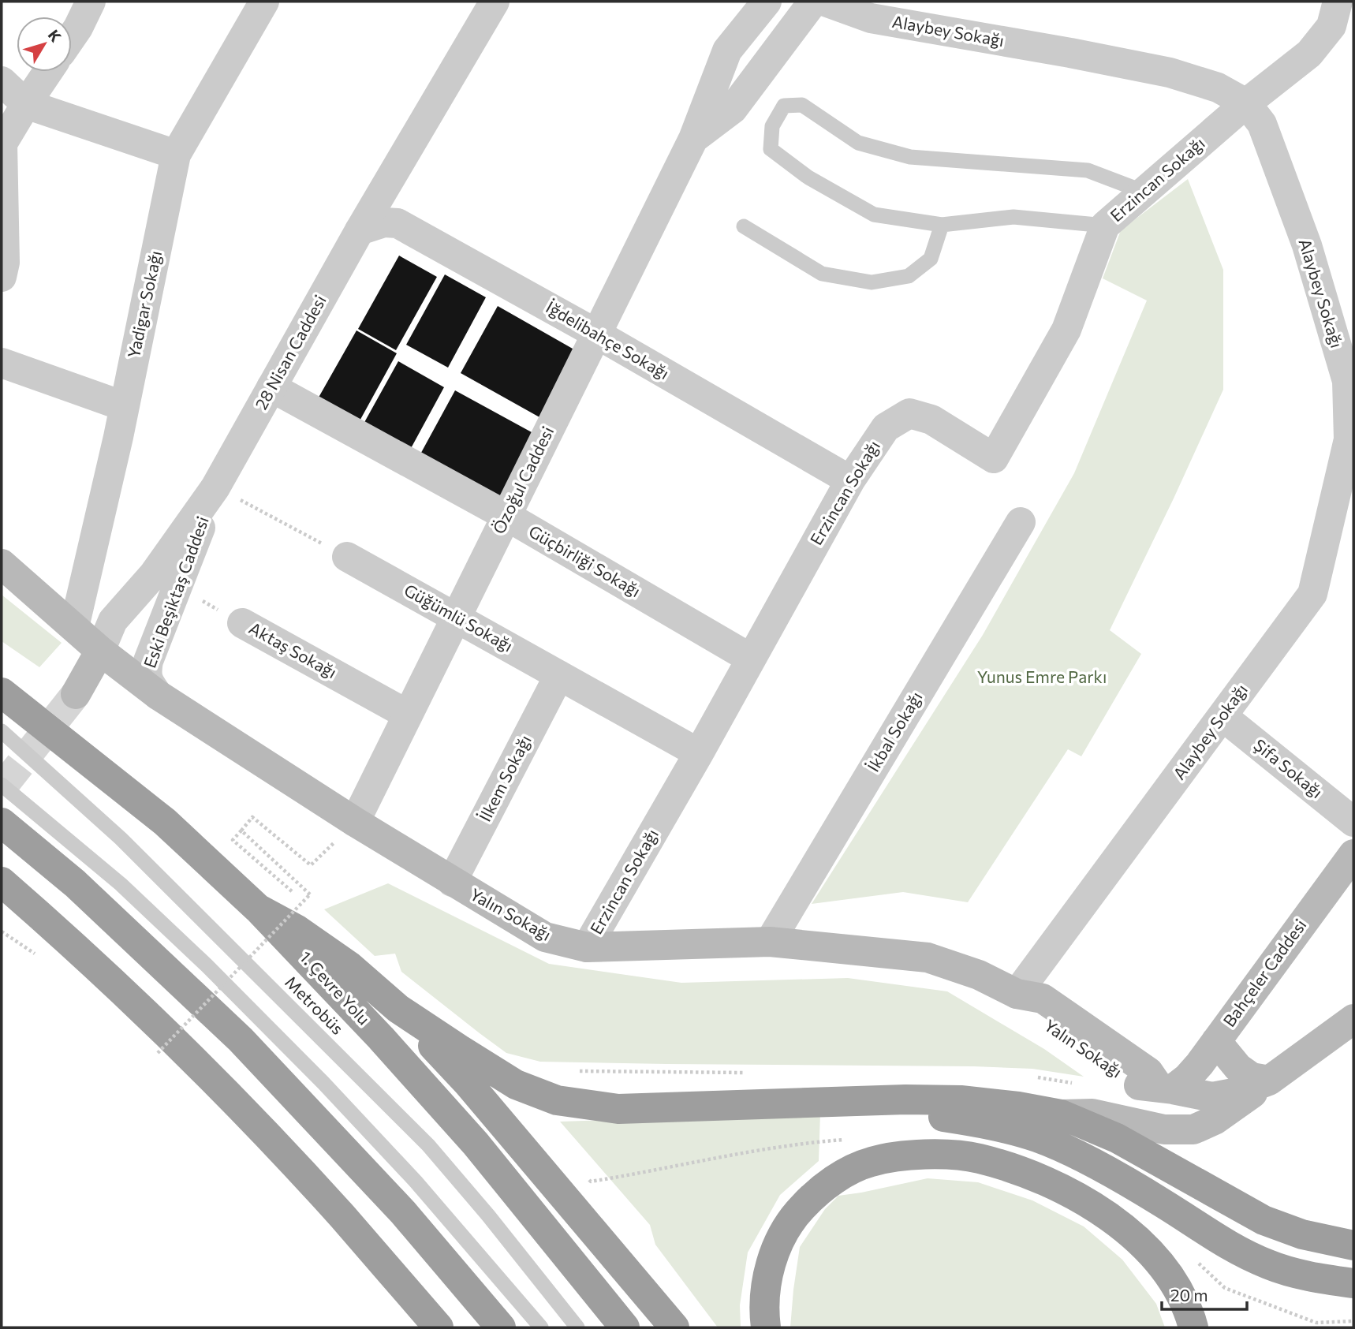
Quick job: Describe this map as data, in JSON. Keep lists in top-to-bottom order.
{
  "streets": {
    "highway": ["1. Çevre Yolu"],
    "main road": ["28 Nisan Caddesi", "Yalın Sokağı", "Bahçeler Caddesi"],
    "street": [
      "Alaybey Sokağı",
      "Erzincan Sokağı",
      "Yadigar Sokağı",
      "İğdelibahçe Sokağı",
      "Özoğul Caddesi",
      "Güçbirliği Sokağı",
      "Eski Beşiktaş Caddesi",
      "Güğümlü Sokağı",
      "Aktaş Sokağı",
      "İkbal Sokağı",
      "Şifa Sokağı",
      "İlkem Sokağı"
    ],
    "lane": ["Metrobüs"]
  },
  "crossings": [
    ["Alaybey Sokağı", "Erzincan Sokağı"],
    ["Alaybey Sokağı", "Şifa Sokağı"],
    ["Alaybey Sokağı", "Yalın Sokağı"],
    ["Erzincan Sokağı", "İğdelibahçe Sokağı"],
    ["Erzincan Sokağı", "Güçbirliği Sokağı"],
    ["Erzincan Sokağı", "Güğümlü Sokağı"],
    ["Erzincan Sokağı", "Yalın Sokağı"],
    ["Yadigar Sokağı", "Yalın Sokağı"],
    ["İğdelibahçe Sokağı", "28 Nisan Caddesi"],
    ["İğdelibahçe Sokağı", "Özoğul Caddesi"],
    ["28 Nisan Caddesi", "Güçbirliği Sokağı"],
    ["28 Nisan Caddesi", "Eski Beşiktaş Caddesi"],
    ["28 Nisan Caddesi", "Yalın Sokağı"],
    ["Özoğul Caddesi", "Güçbirliği Sokağı"],
    ["Özoğul Caddesi", "Güğümlü Sokağı"],
    ["Özoğul Caddesi", "Aktaş Sokağı"],
    ["Özoğul Caddesi", "Yalın Sokağı"],
    ["Eski Beşiktaş Caddesi", "Aktaş Sokağı"],
    ["Eski Beşiktaş Caddesi", "Yalın Sokağı"],
    ["Güğümlü Sokağı", "İlkem Sokağı"],
    ["İkbal Sokağı", "Yalın Sokağı"],
    ["İlkem Sokağı", "Yalın Sokağı"],
    ["Yalın Sokağı", "Bahçeler Caddesi"]
  ],
  "parks": ["Yunus Emre Parkı"],
  "scale_bar": "20 m",
  "north": "top right"
}
